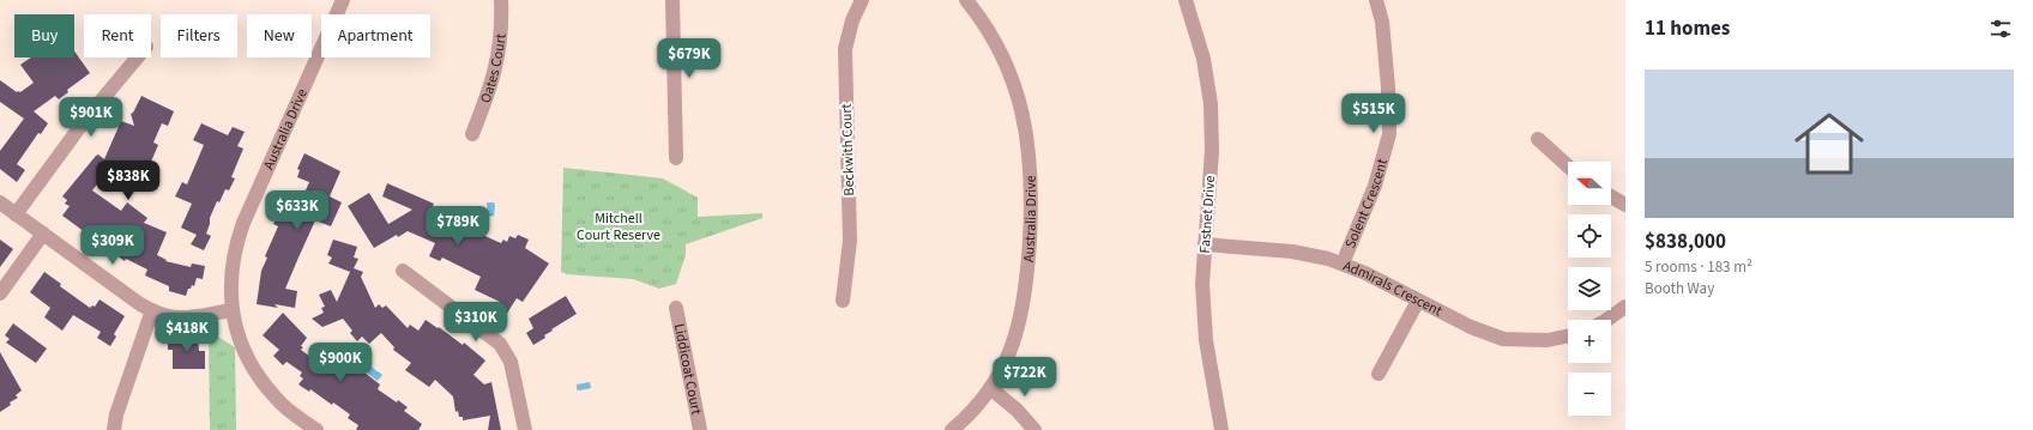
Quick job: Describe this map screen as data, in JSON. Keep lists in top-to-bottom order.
{
  "streets": {
    "street": [
      "Oates Court",
      "Australia Drive",
      "Beckwith Court",
      "Solent Crescent",
      "Fastnet Drive",
      "Admirals Crescent",
      "Liddicoat Court"
    ]
  },
  "crossings": [
    ["Solent Crescent", "Admirals Crescent"],
    ["Fastnet Drive", "Admirals Crescent"]
  ],
  "parks": ["Mitchell Court Reserve"],
  "north": "left",
  "page": {
    "heading": "11 homes",
    "chip": [
      "Buy",
      "Rent",
      "Filters",
      "New",
      "Apartment"
    ],
    "price": [
      "$679K",
      "$515K",
      "$901K",
      "$838K",
      "$633K",
      "$789K",
      "$309K",
      "$310K",
      "$418K",
      "$900K",
      "$722K"
    ],
    "list": [
      {
        "name": "$838,000",
        "note": "5 rooms · 183 m² · Booth Way"
      }
    ],
    "map_buttons": ["+", "−"]
  }
}
